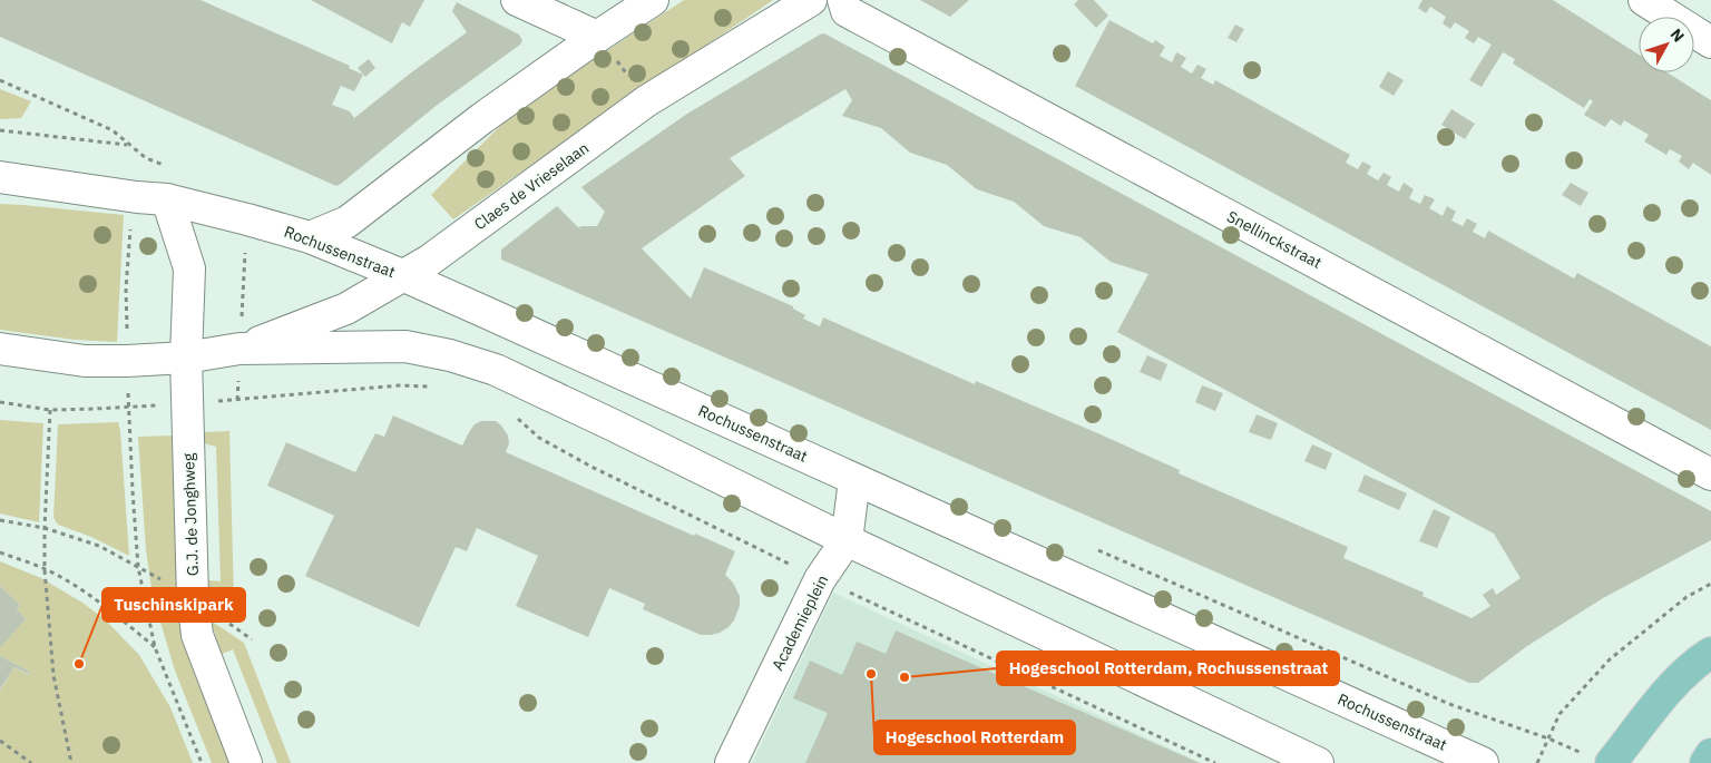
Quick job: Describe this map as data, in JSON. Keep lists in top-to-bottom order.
{
  "streets": {
    "street": [
      "Claes de Vrieselaan",
      "Snellinckstraat",
      "Rochussenstraat",
      "G.J. de Jonghweg",
      "Academieplein"
    ]
  },
  "crossings": [
    ["Claes de Vrieselaan", "Rochussenstraat"],
    ["Rochussenstraat", "G.J. de Jonghweg"],
    ["Rochussenstraat", "Academieplein"]
  ],
  "places": ["Tuschinskipark", "Hogeschool Rotterdam", "Hogeschool Rotterdam, Rochussenstraat"],
  "north": "top right"
}
